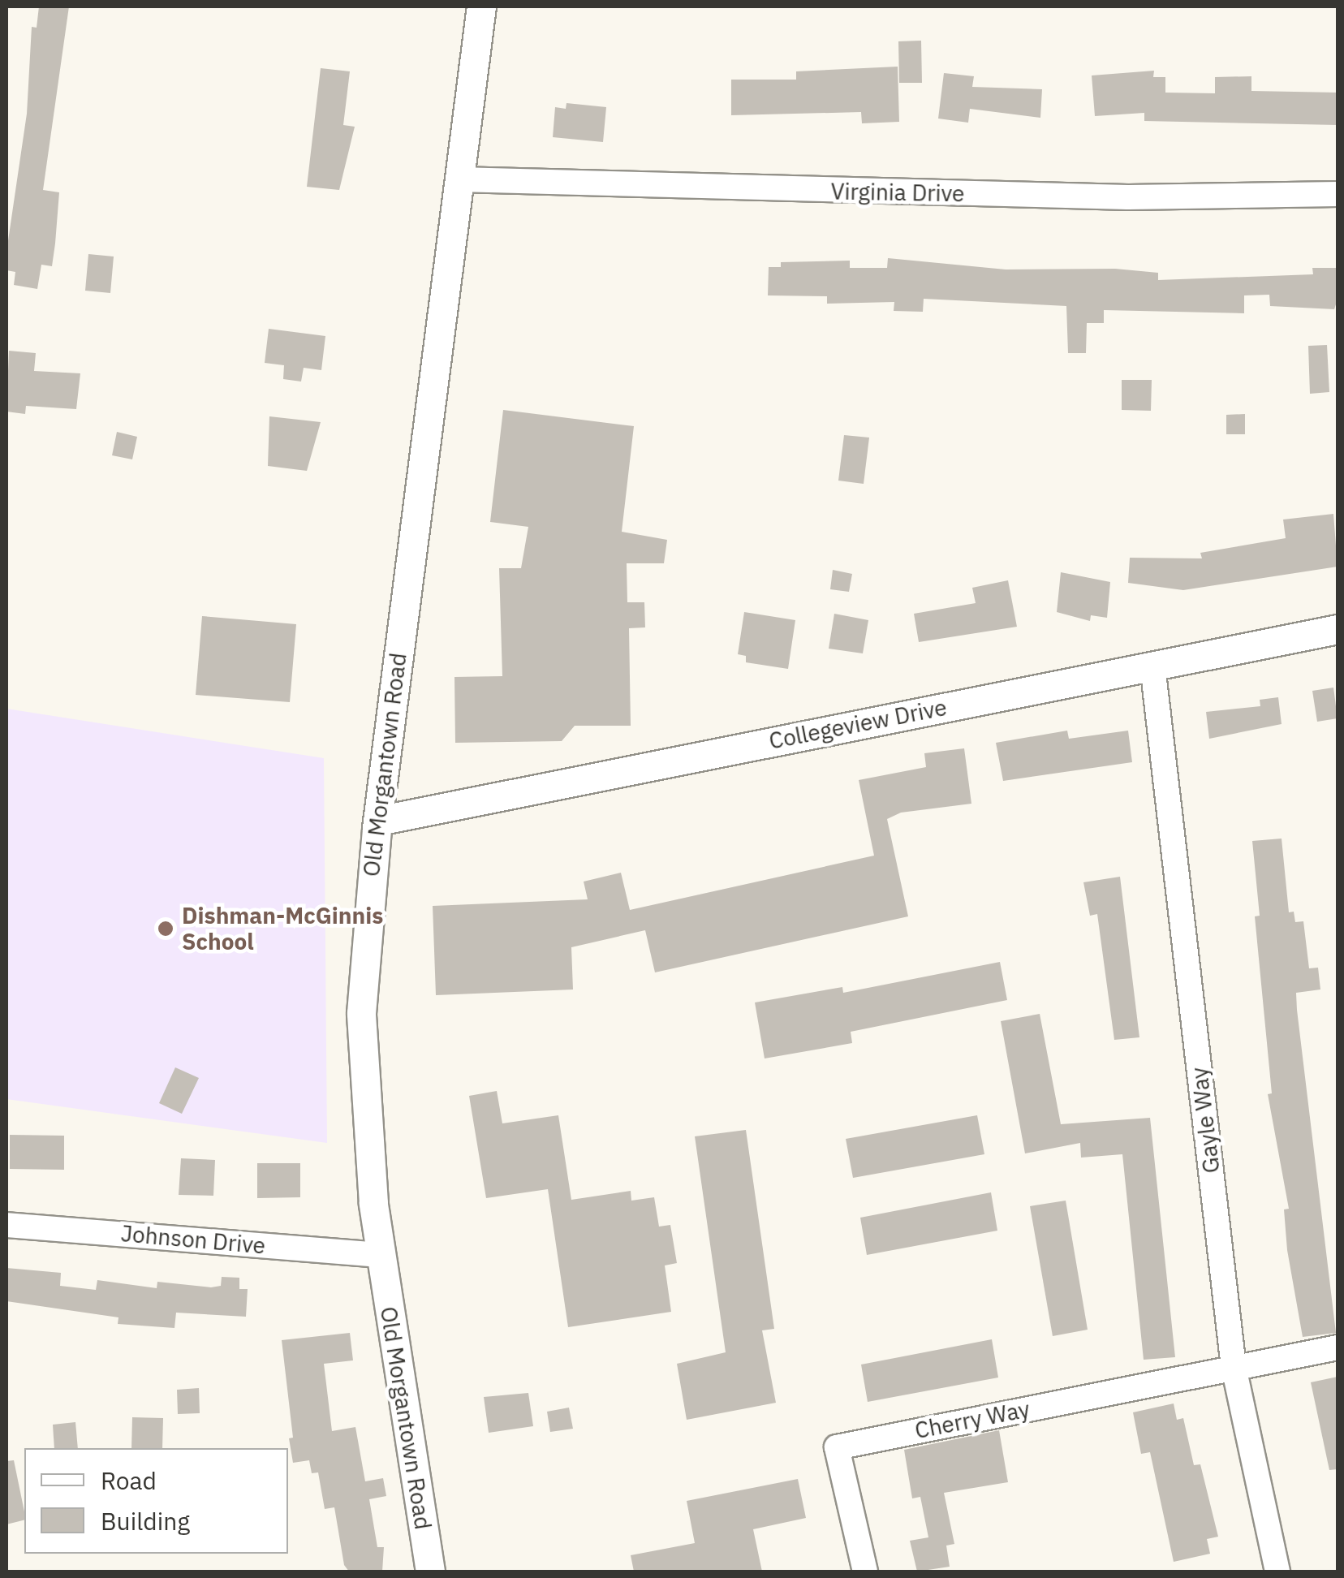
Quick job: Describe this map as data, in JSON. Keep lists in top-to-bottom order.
{
  "streets": {
    "street": [
      "Virginia Drive",
      "Collegeview Drive",
      "Old Morgantown Road",
      "Gayle Way",
      "Johnson Drive",
      "Cherry Way"
    ]
  },
  "crossings": [
    ["Virginia Drive", "Old Morgantown Road"],
    ["Collegeview Drive", "Old Morgantown Road"],
    ["Collegeview Drive", "Gayle Way"],
    ["Old Morgantown Road", "Johnson Drive"],
    ["Gayle Way", "Cherry Way"]
  ],
  "places": ["Dishman-McGinnis School"],
  "legend": ["Road", "Building"]
}
